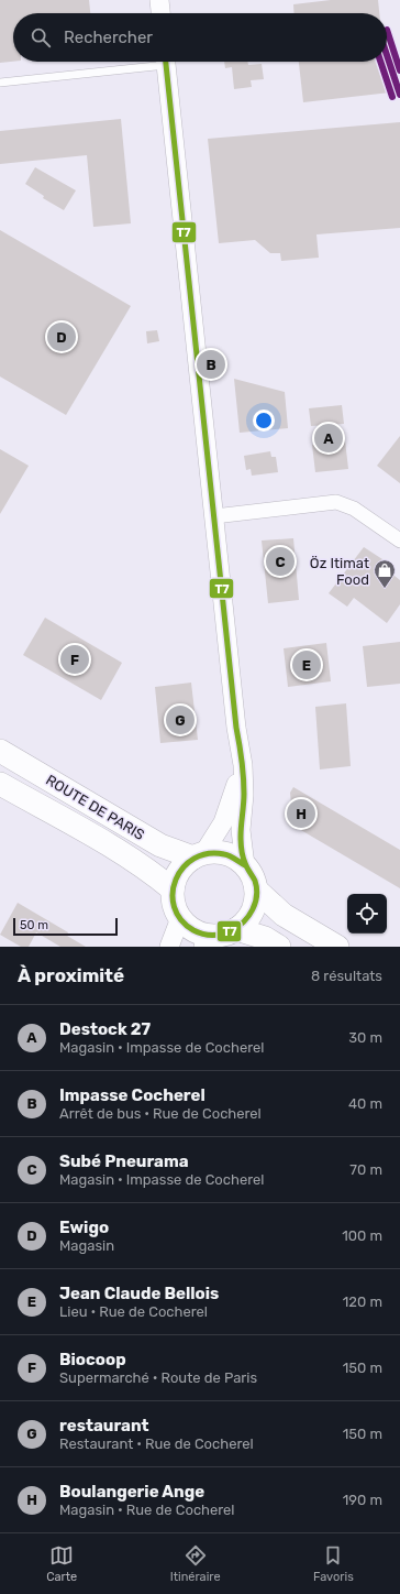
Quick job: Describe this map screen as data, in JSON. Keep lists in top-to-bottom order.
{
  "streets": {
    "main road": ["ROUTE DE PARIS"]
  },
  "places": {
    "shop": ["Öz Itimat Food"]
  },
  "lines": ["transit line T7"],
  "scale_bar": "50 m",
  "page": {
    "search": "Rechercher",
    "pins": [
      "D",
      "B",
      "A",
      "C",
      "F",
      "E",
      "G",
      "H"
    ],
    "scale": "50 m",
    "heading": ["À proximité", "8 résultats"],
    "list": [
      {
        "mark": "A",
        "name": "Destock 27",
        "note": "Magasin · Impasse de Cocherel",
        "value": "30 m"
      },
      {
        "mark": "B",
        "name": "Impasse Cocherel",
        "note": "Arrêt de bus · Rue de Cocherel",
        "value": "40 m"
      },
      {
        "mark": "C",
        "name": "Subé Pneurama",
        "note": "Magasin · Impasse de Cocherel",
        "value": "70 m"
      },
      {
        "mark": "D",
        "name": "Ewigo",
        "note": "Magasin",
        "value": "100 m"
      },
      {
        "mark": "E",
        "name": "Jean Claude Bellois",
        "note": "Lieu · Rue de Cocherel",
        "value": "120 m"
      },
      {
        "mark": "F",
        "name": "Biocoop",
        "note": "Supermarché · Route de Paris",
        "value": "150 m"
      },
      {
        "mark": "G",
        "name": "restaurant",
        "note": "Restaurant · Rue de Cocherel",
        "value": "150 m"
      },
      {
        "mark": "H",
        "name": "Boulangerie Ange",
        "note": "Magasin · Rue de Cocherel",
        "value": "190 m"
      }
    ],
    "nav": ["Carte", "Itinéraire", "Favoris"]
  }
}
